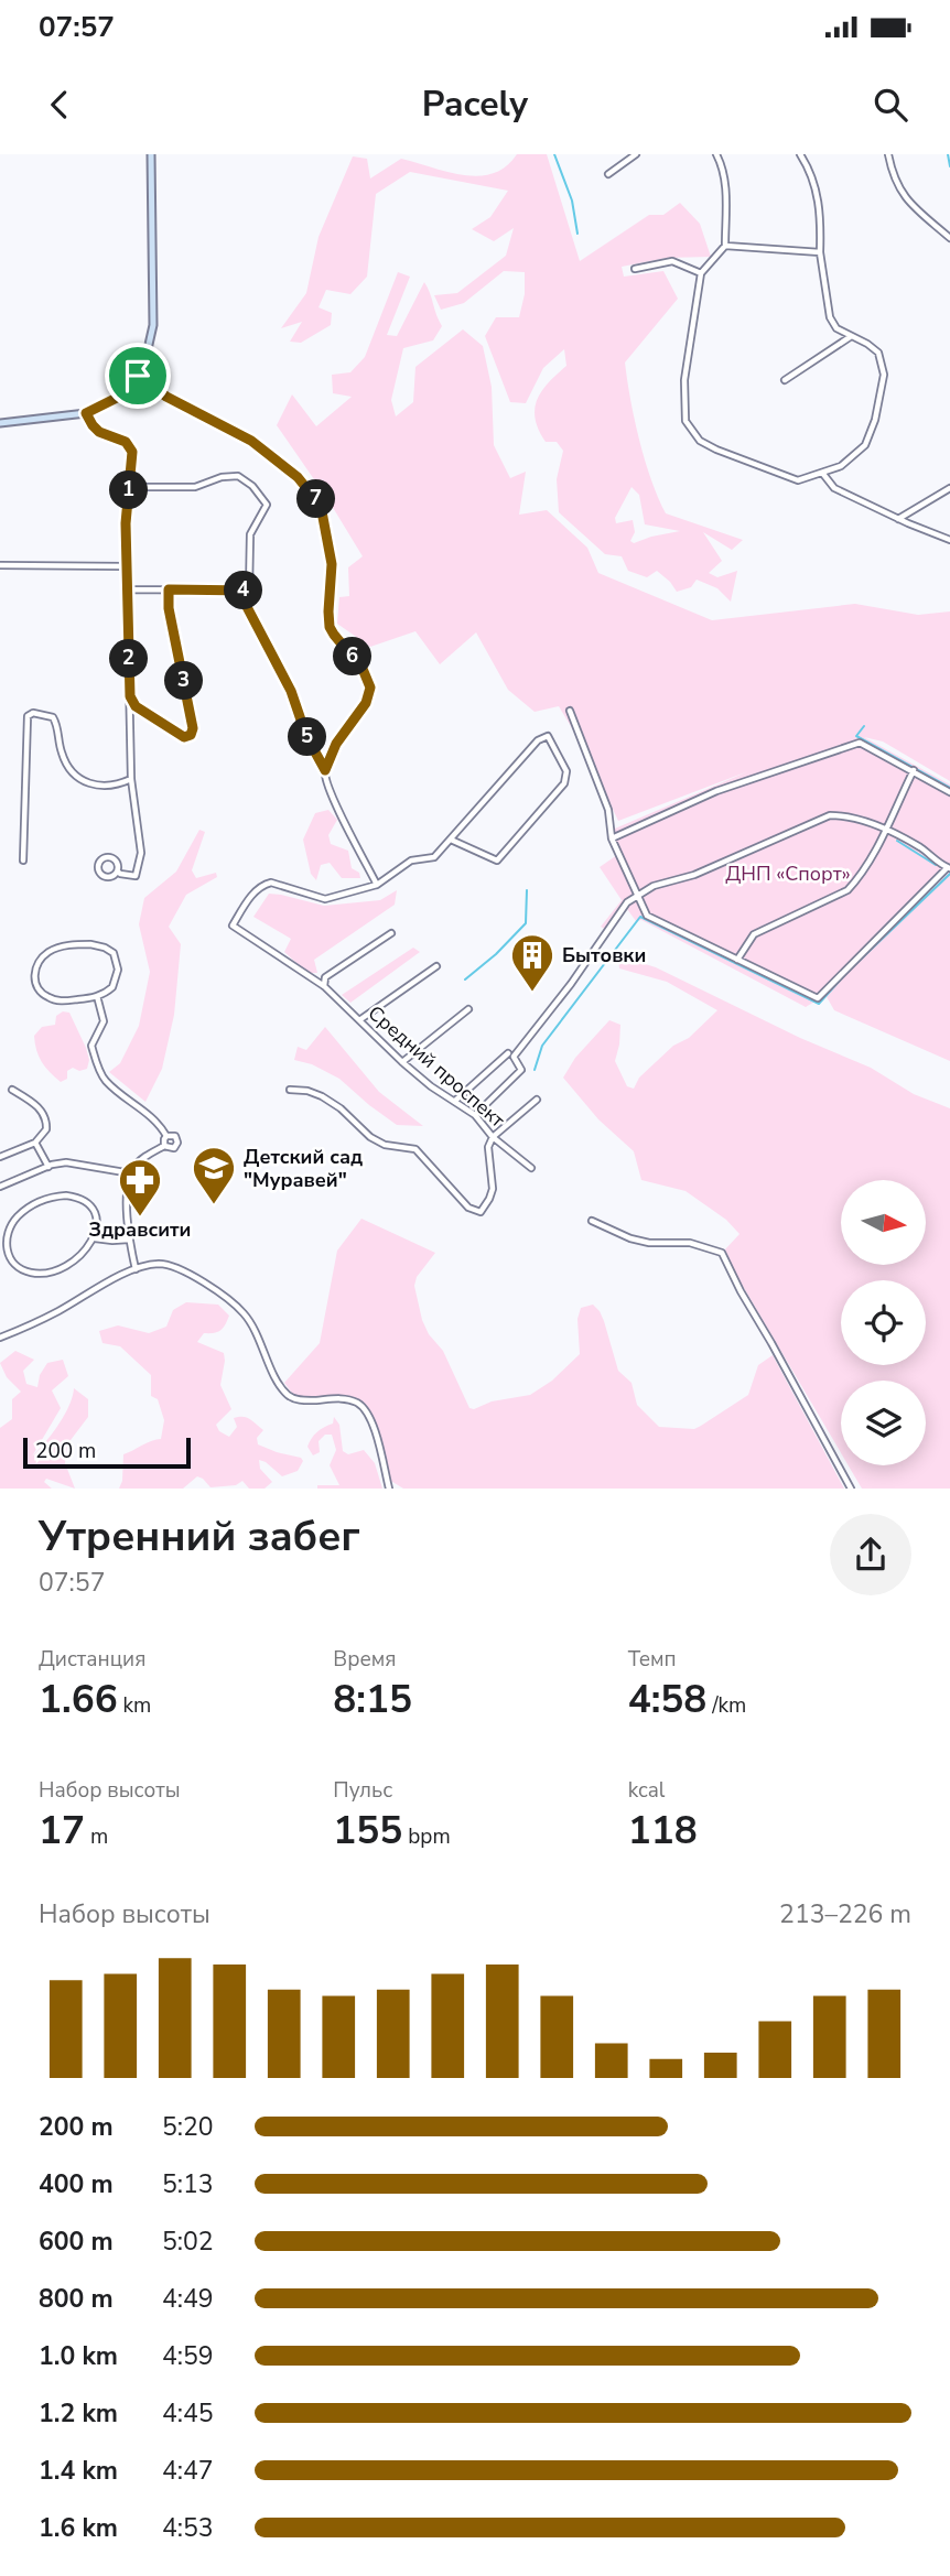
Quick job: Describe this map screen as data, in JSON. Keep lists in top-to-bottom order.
{
  "streets": {
    "street": ["Средний проспект"]
  },
  "parks": ["ДНП «Спорт»"],
  "places": {
    "building": ["Бытовки"],
    "school or university": ["Детский сад \"Муравей\""],
    "pharmacy": ["Здравсити"]
  },
  "scale_bar": "200 m",
  "north": "right",
  "page": {
    "status": "07:57",
    "header": "Pacely",
    "pins": [
      "1",
      "7",
      "4",
      "6",
      "2",
      "3",
      "5"
    ],
    "scale": "200 m",
    "heading": ["Утренний забег", "07:57"],
    "stats": [
      ["Дистанция", "1.66 km"],
      ["Время", "8:15"],
      ["Темп", "4:58 /km"],
      ["Набор высоты", "17 m"],
      ["Пульс", "155 bpm"],
      ["kcal", "118"]
    ],
    "chart": ["Набор высоты", "213–226 m"],
    "list": [
      {
        "name": "200 m",
        "note": "5:20"
      },
      {
        "name": "400 m",
        "note": "5:13"
      },
      {
        "name": "600 m",
        "note": "5:02"
      },
      {
        "name": "800 m",
        "note": "4:49"
      },
      {
        "name": "1.0 km",
        "note": "4:59"
      },
      {
        "name": "1.2 km",
        "note": "4:45"
      },
      {
        "name": "1.4 km",
        "note": "4:47"
      },
      {
        "name": "1.6 km",
        "note": "4:53"
      }
    ]
  }
}
